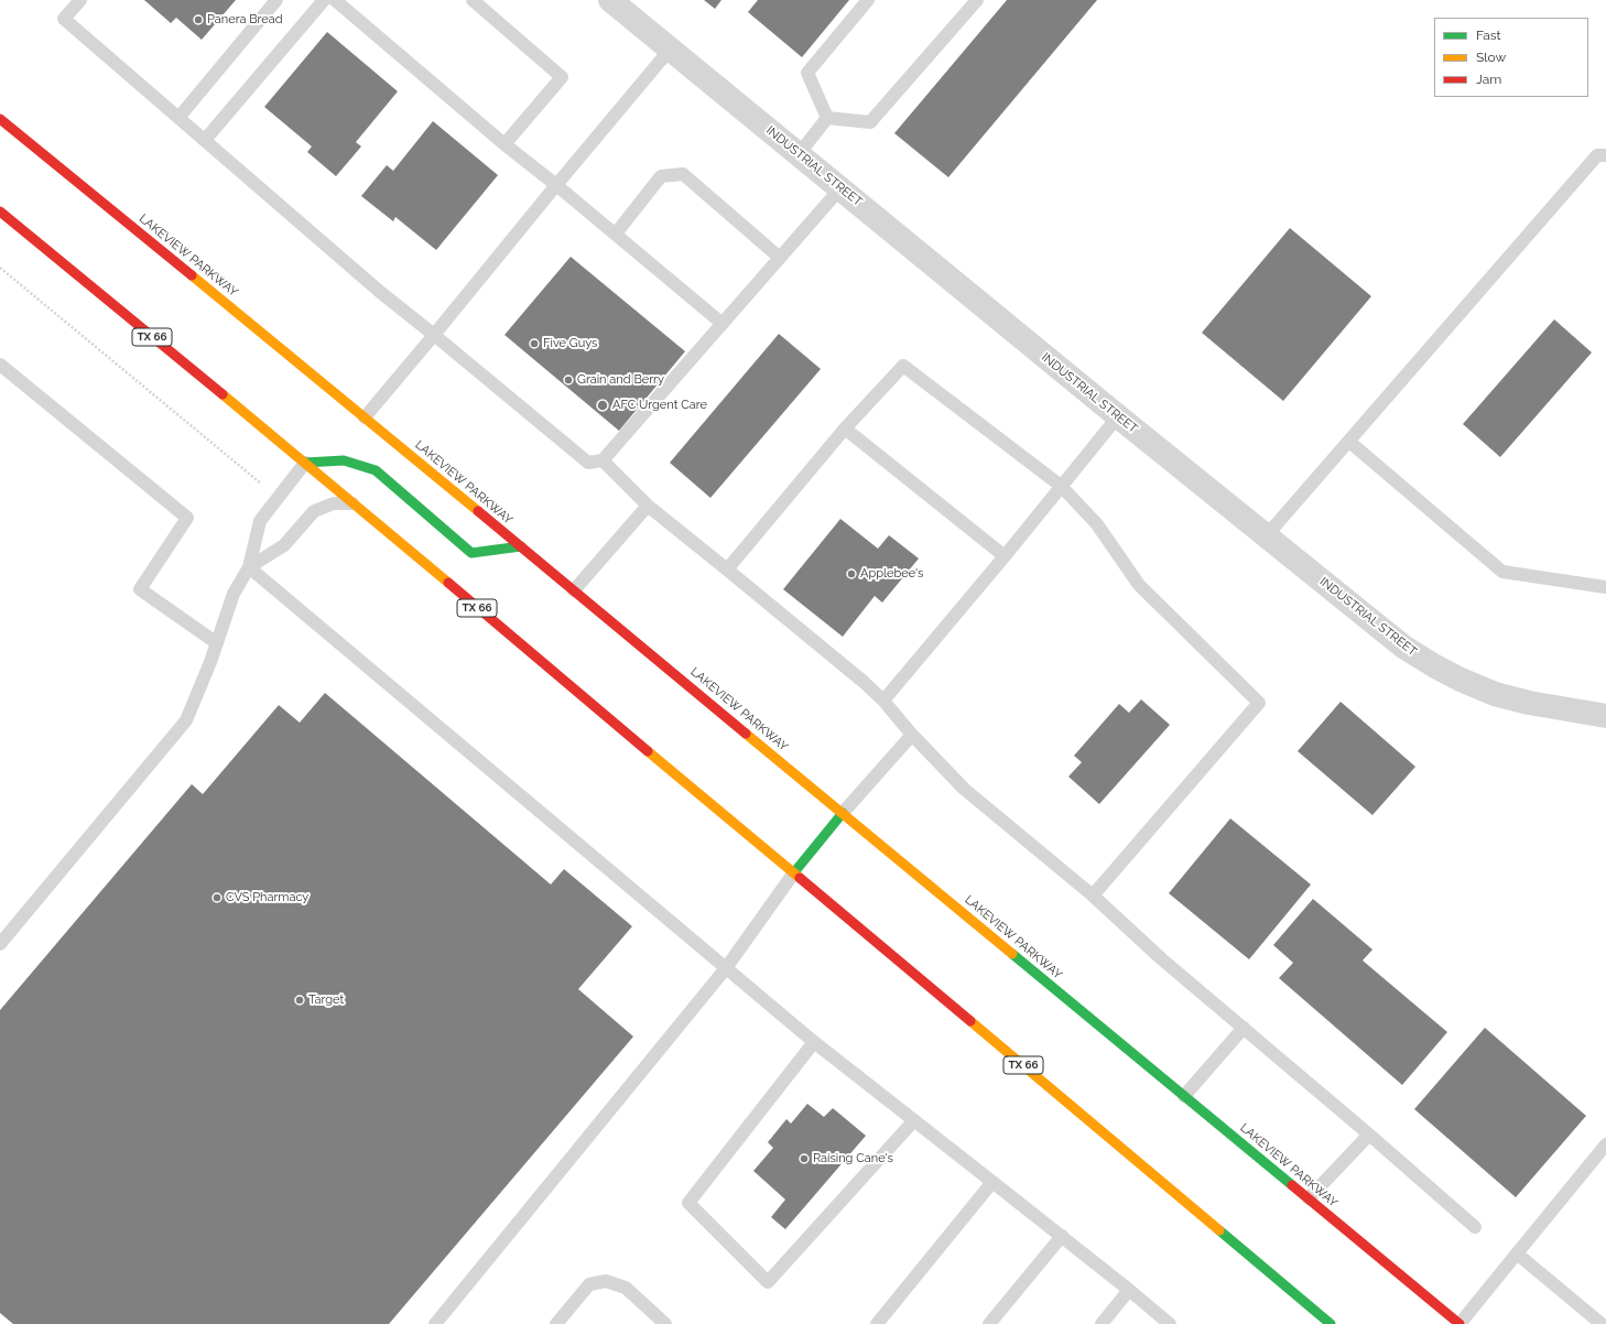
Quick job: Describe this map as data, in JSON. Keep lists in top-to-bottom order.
{
  "streets": {
    "main road": ["LAKEVIEW PARKWAY", "TX 66"],
    "street": ["INDUSTRIAL STREET"]
  },
  "places": [
    "Panera Bread",
    "Five Guys",
    "Grain and Berry",
    "AFC Urgent Care",
    "Applebee's",
    "CVS Pharmacy",
    "Target",
    "Raising Cane's"
  ],
  "legend": ["Fast", "Slow", "Jam"]
}
